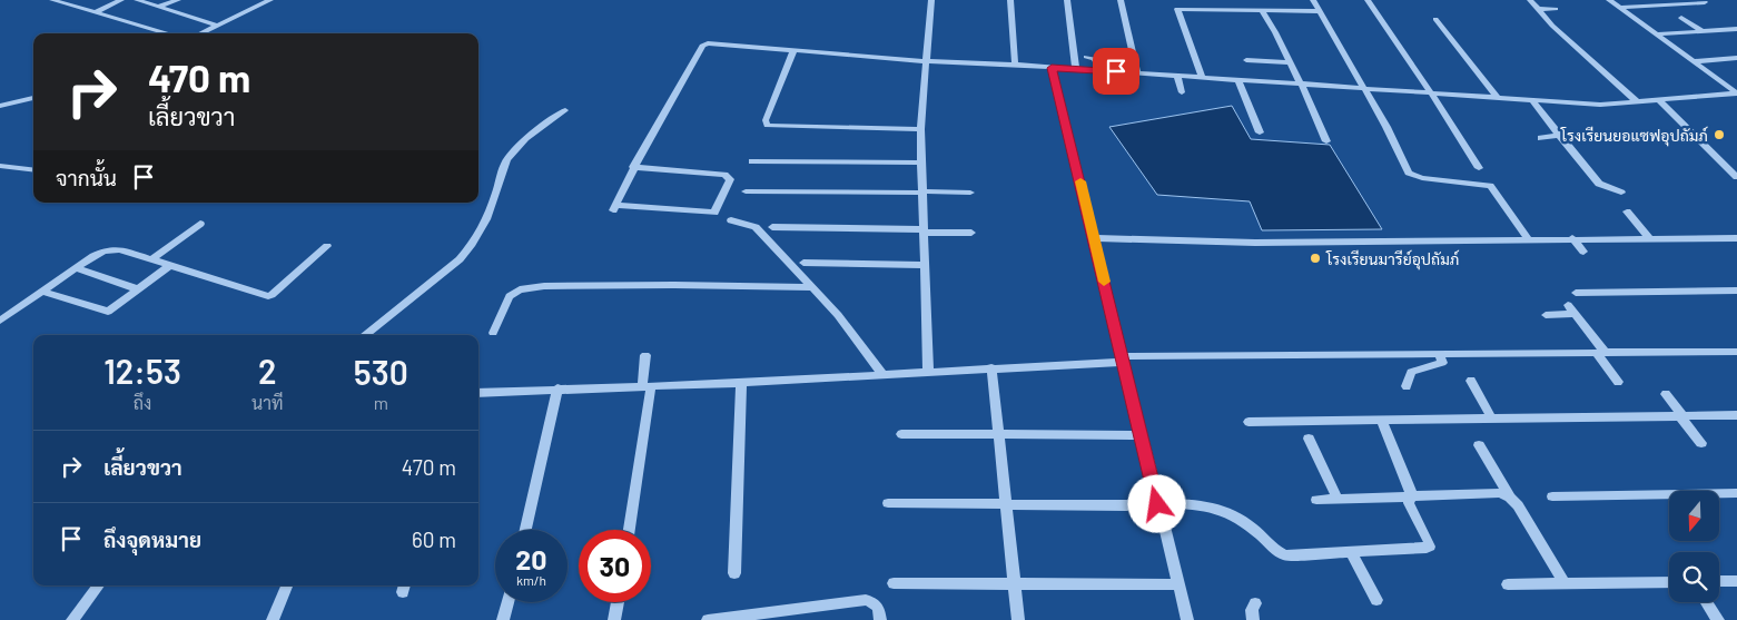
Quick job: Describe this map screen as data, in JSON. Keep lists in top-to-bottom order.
{
  "places": ["โรงเรียนยอแซฟอุปถัมภ์", "โรงเรียนมารีย์อุปถัมภ์"],
  "north": "bottom",
  "page": {
    "turn": ["470 m", "เลี้ยวขวา"],
    "then": "จากนั้น",
    "eta": [
      "12:53",
      "ถึง",
      "2",
      "นาที",
      "530",
      "m"
    ],
    "list": [
      {
        "name": "เลี้ยวขวา",
        "value": "470 m"
      },
      {
        "name": "ถึงจุดหมาย",
        "value": "60 m"
      }
    ],
    "speed": "20 km/h",
    "limit": "30"
  }
}
